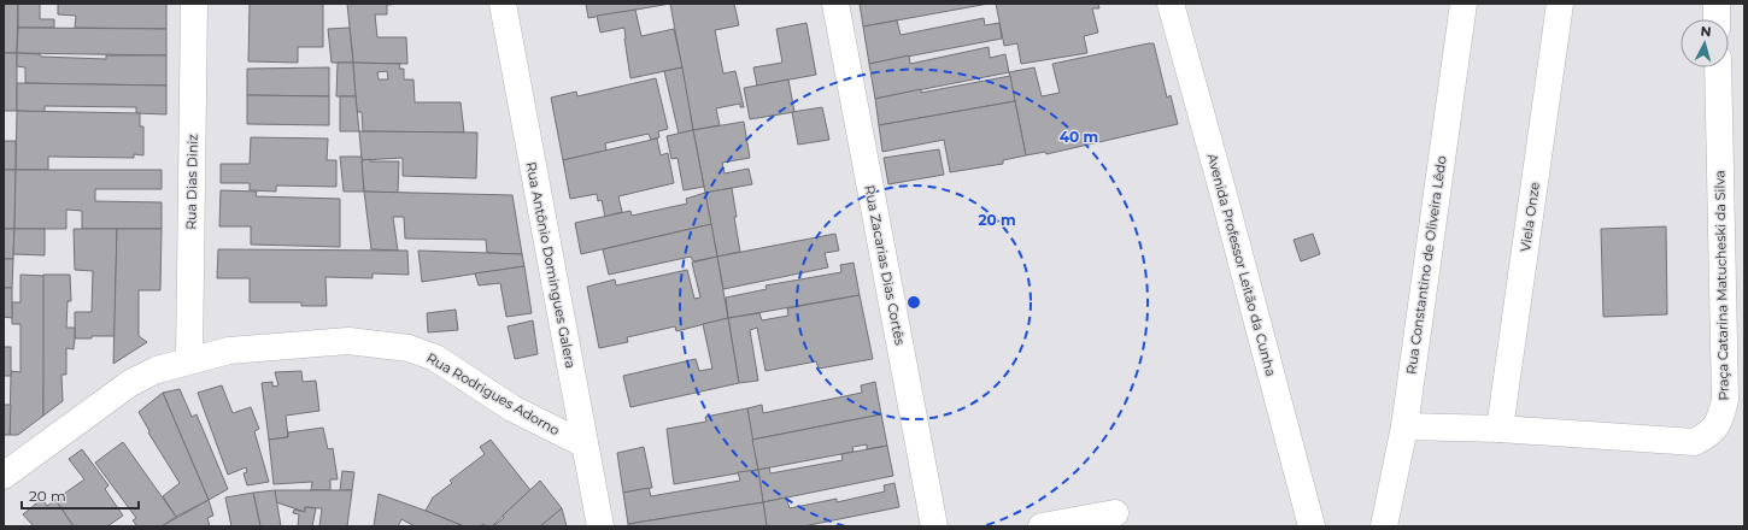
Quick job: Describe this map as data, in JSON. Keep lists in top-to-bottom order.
{
  "streets": {
    "street": [
      "Rua Dias Diniz",
      "Viela Onze",
      "Rua Antônio Domingues Galera",
      "Rua Zacarias Dias Cortês",
      "Avenida Professor Leitão da Cunha",
      "Rua Constantino de Oliveira Lêdo",
      "Praça Catarina Matucheski da Silva",
      "Rua Rodrigues Adorno"
    ]
  },
  "crossings": [
    ["Rua Dias Diniz", "Rua Rodrigues Adorno"],
    ["Viela Onze", "Praça Catarina Matucheski da Silva"],
    ["Rua Antônio Domingues Galera", "Rua Rodrigues Adorno"],
    ["Rua Constantino de Oliveira Lêdo", "Praça Catarina Matucheski da Silva"]
  ],
  "scale_bar": "20 m",
  "north": "top",
  "rings": ["40 m", "20 m"]
}
